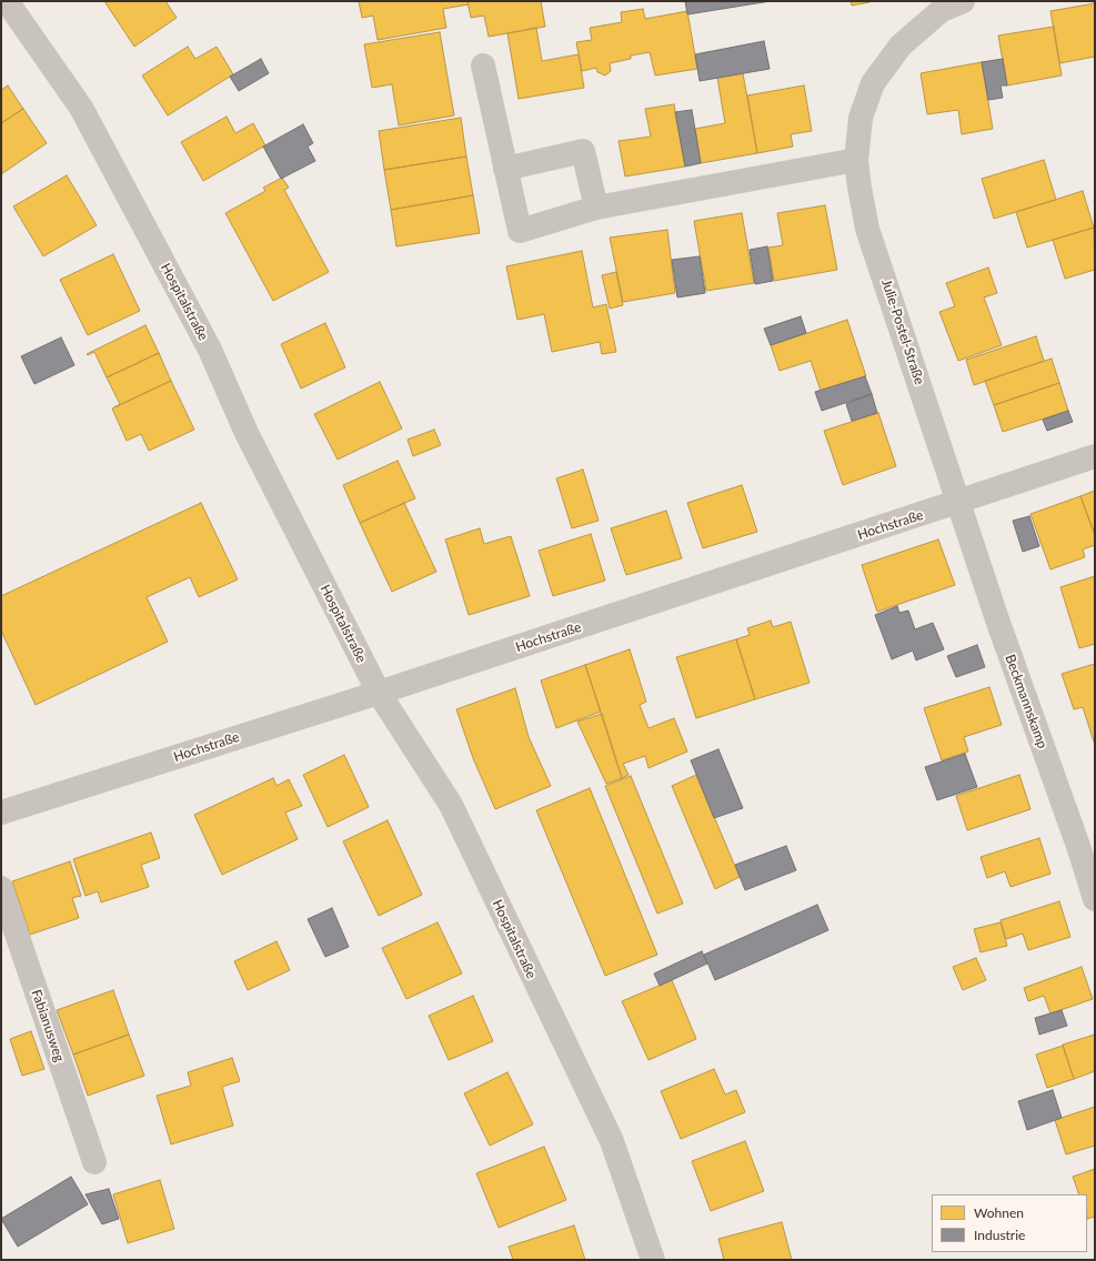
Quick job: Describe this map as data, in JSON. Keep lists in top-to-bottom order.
{
  "streets": {
    "street": [
      "Hospitalstraße",
      "Julie-Postel-Straße",
      "Hochstraße",
      "Beckmannskamp",
      "Fabianusweg"
    ]
  },
  "crossings": [
    ["Hospitalstraße", "Hochstraße"],
    ["Julie-Postel-Straße", "Hochstraße"],
    ["Julie-Postel-Straße", "Beckmannskamp"],
    ["Hochstraße", "Beckmannskamp"]
  ],
  "legend": ["Wohnen", "Industrie"]
}
